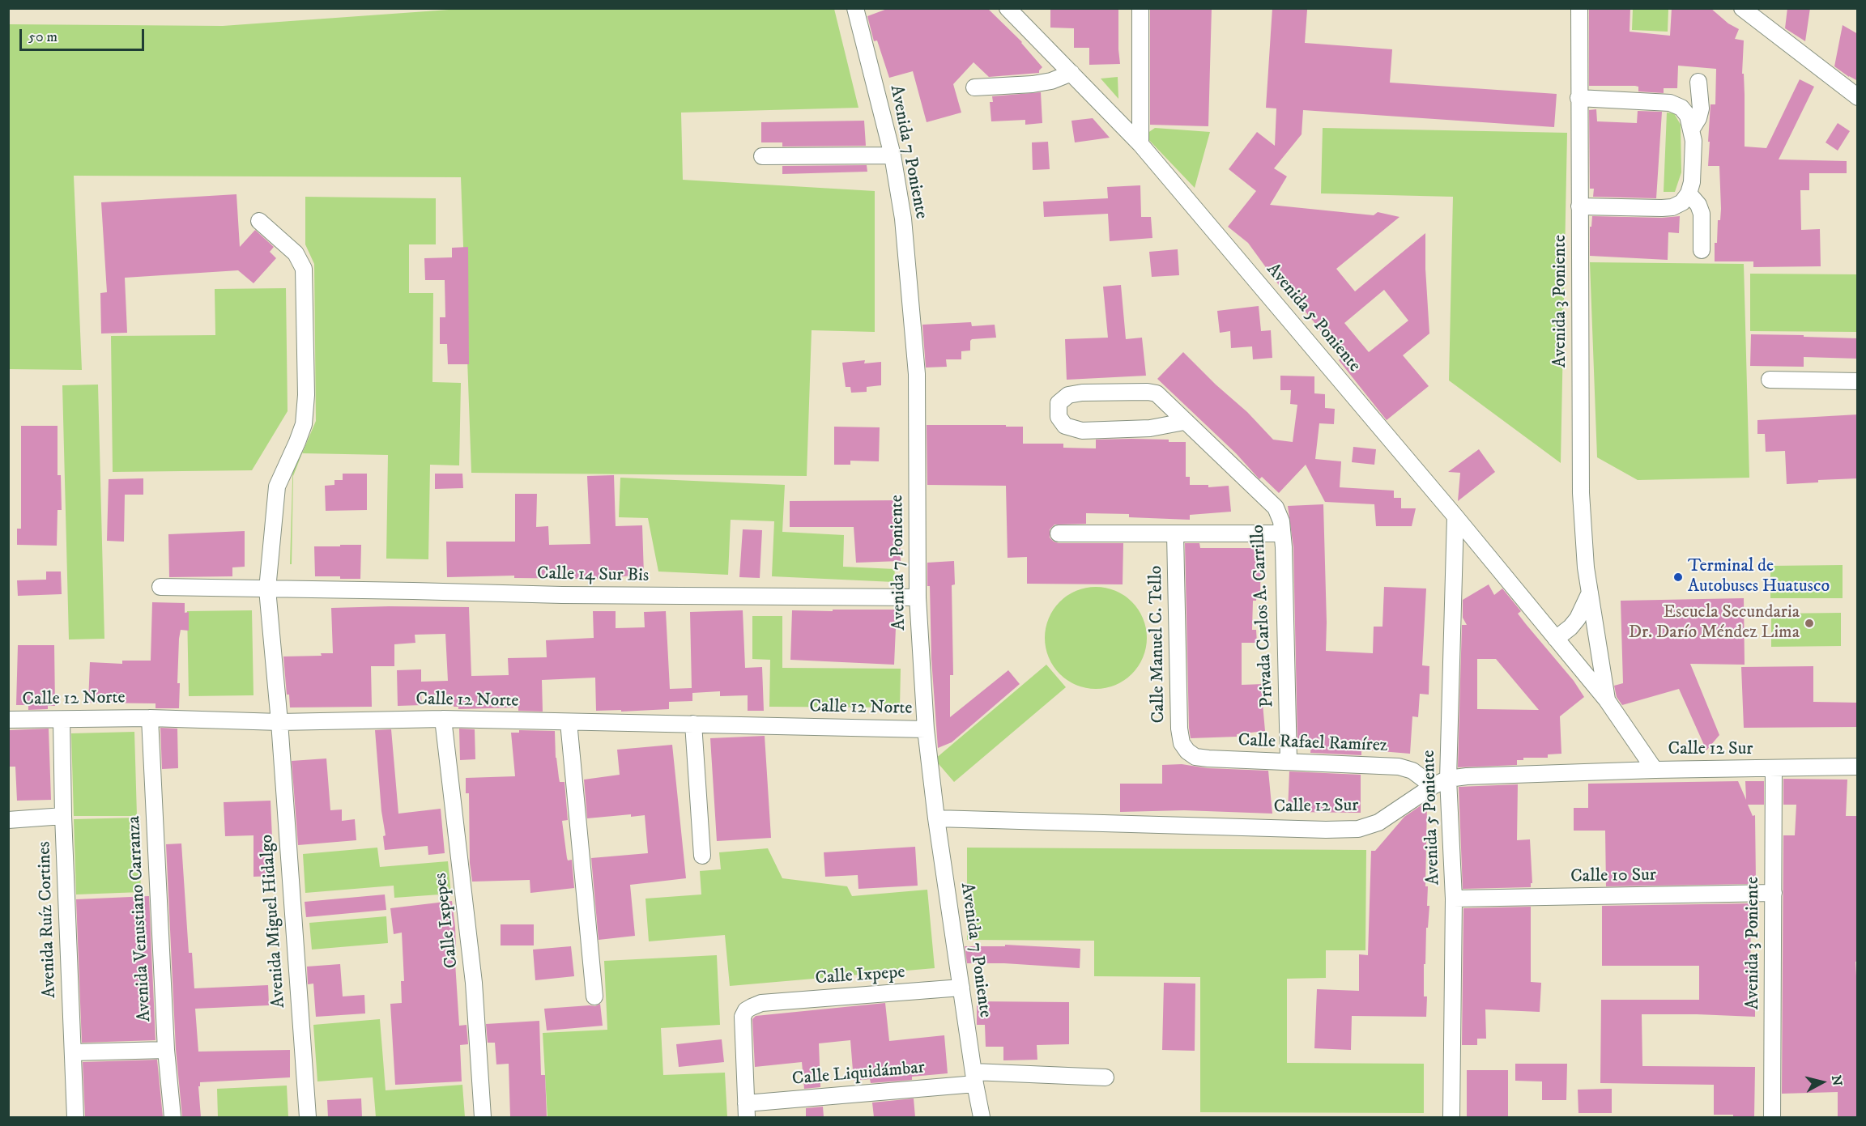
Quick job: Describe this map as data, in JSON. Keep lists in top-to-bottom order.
{
  "streets": {
    "street": [
      "Avenida 7 Poniente",
      "Avenida 3 Poniente",
      "Avenida 5 Poniente",
      "Calle 14 Sur Bis",
      "Privada Carlos A. Carrillo",
      "Calle Manuel C. Tello",
      "Calle 12 Norte",
      "Calle Rafael Ramírez",
      "Calle 12 Sur",
      "Calle 10 Sur",
      "Avenida Venustiano Carranza",
      "Avenida Ruíz Cortines",
      "Calle Ixpepes",
      "Avenida Miguel Hidalgo",
      "Calle Ixpepe",
      "Calle Liquidámbar"
    ]
  },
  "crossings": [
    ["Avenida 7 Poniente", "Calle 14 Sur Bis"],
    ["Avenida 7 Poniente", "Calle 12 Norte"],
    ["Avenida 7 Poniente", "Calle 12 Sur"],
    ["Avenida 7 Poniente", "Calle Ixpepe"],
    ["Avenida 7 Poniente", "Calle Liquidámbar"],
    ["Avenida 3 Poniente", "Avenida 5 Poniente"],
    ["Avenida 3 Poniente", "Calle 12 Sur"],
    ["Avenida 3 Poniente", "Calle 10 Sur"],
    ["Avenida 5 Poniente", "Calle 12 Sur"],
    ["Avenida 5 Poniente", "Calle 10 Sur"],
    ["Calle 14 Sur Bis", "Avenida Miguel Hidalgo"],
    ["Privada Carlos A. Carrillo", "Calle Rafael Ramírez"],
    ["Calle Manuel C. Tello", "Calle Rafael Ramírez"],
    ["Calle 12 Norte", "Avenida Venustiano Carranza"],
    ["Calle 12 Norte", "Avenida Ruíz Cortines"],
    ["Calle 12 Norte", "Calle Ixpepes"],
    ["Calle 12 Norte", "Avenida Miguel Hidalgo"],
    ["Calle Rafael Ramírez", "Calle 12 Sur"],
    ["Calle Ixpepe", "Calle Liquidámbar"]
  ],
  "places": ["Terminal de Autobuses Huatusco", "Escuela Secundaria Dr. Darío Méndez Lima"],
  "scale_bar": "50 m",
  "north": "right"
}
